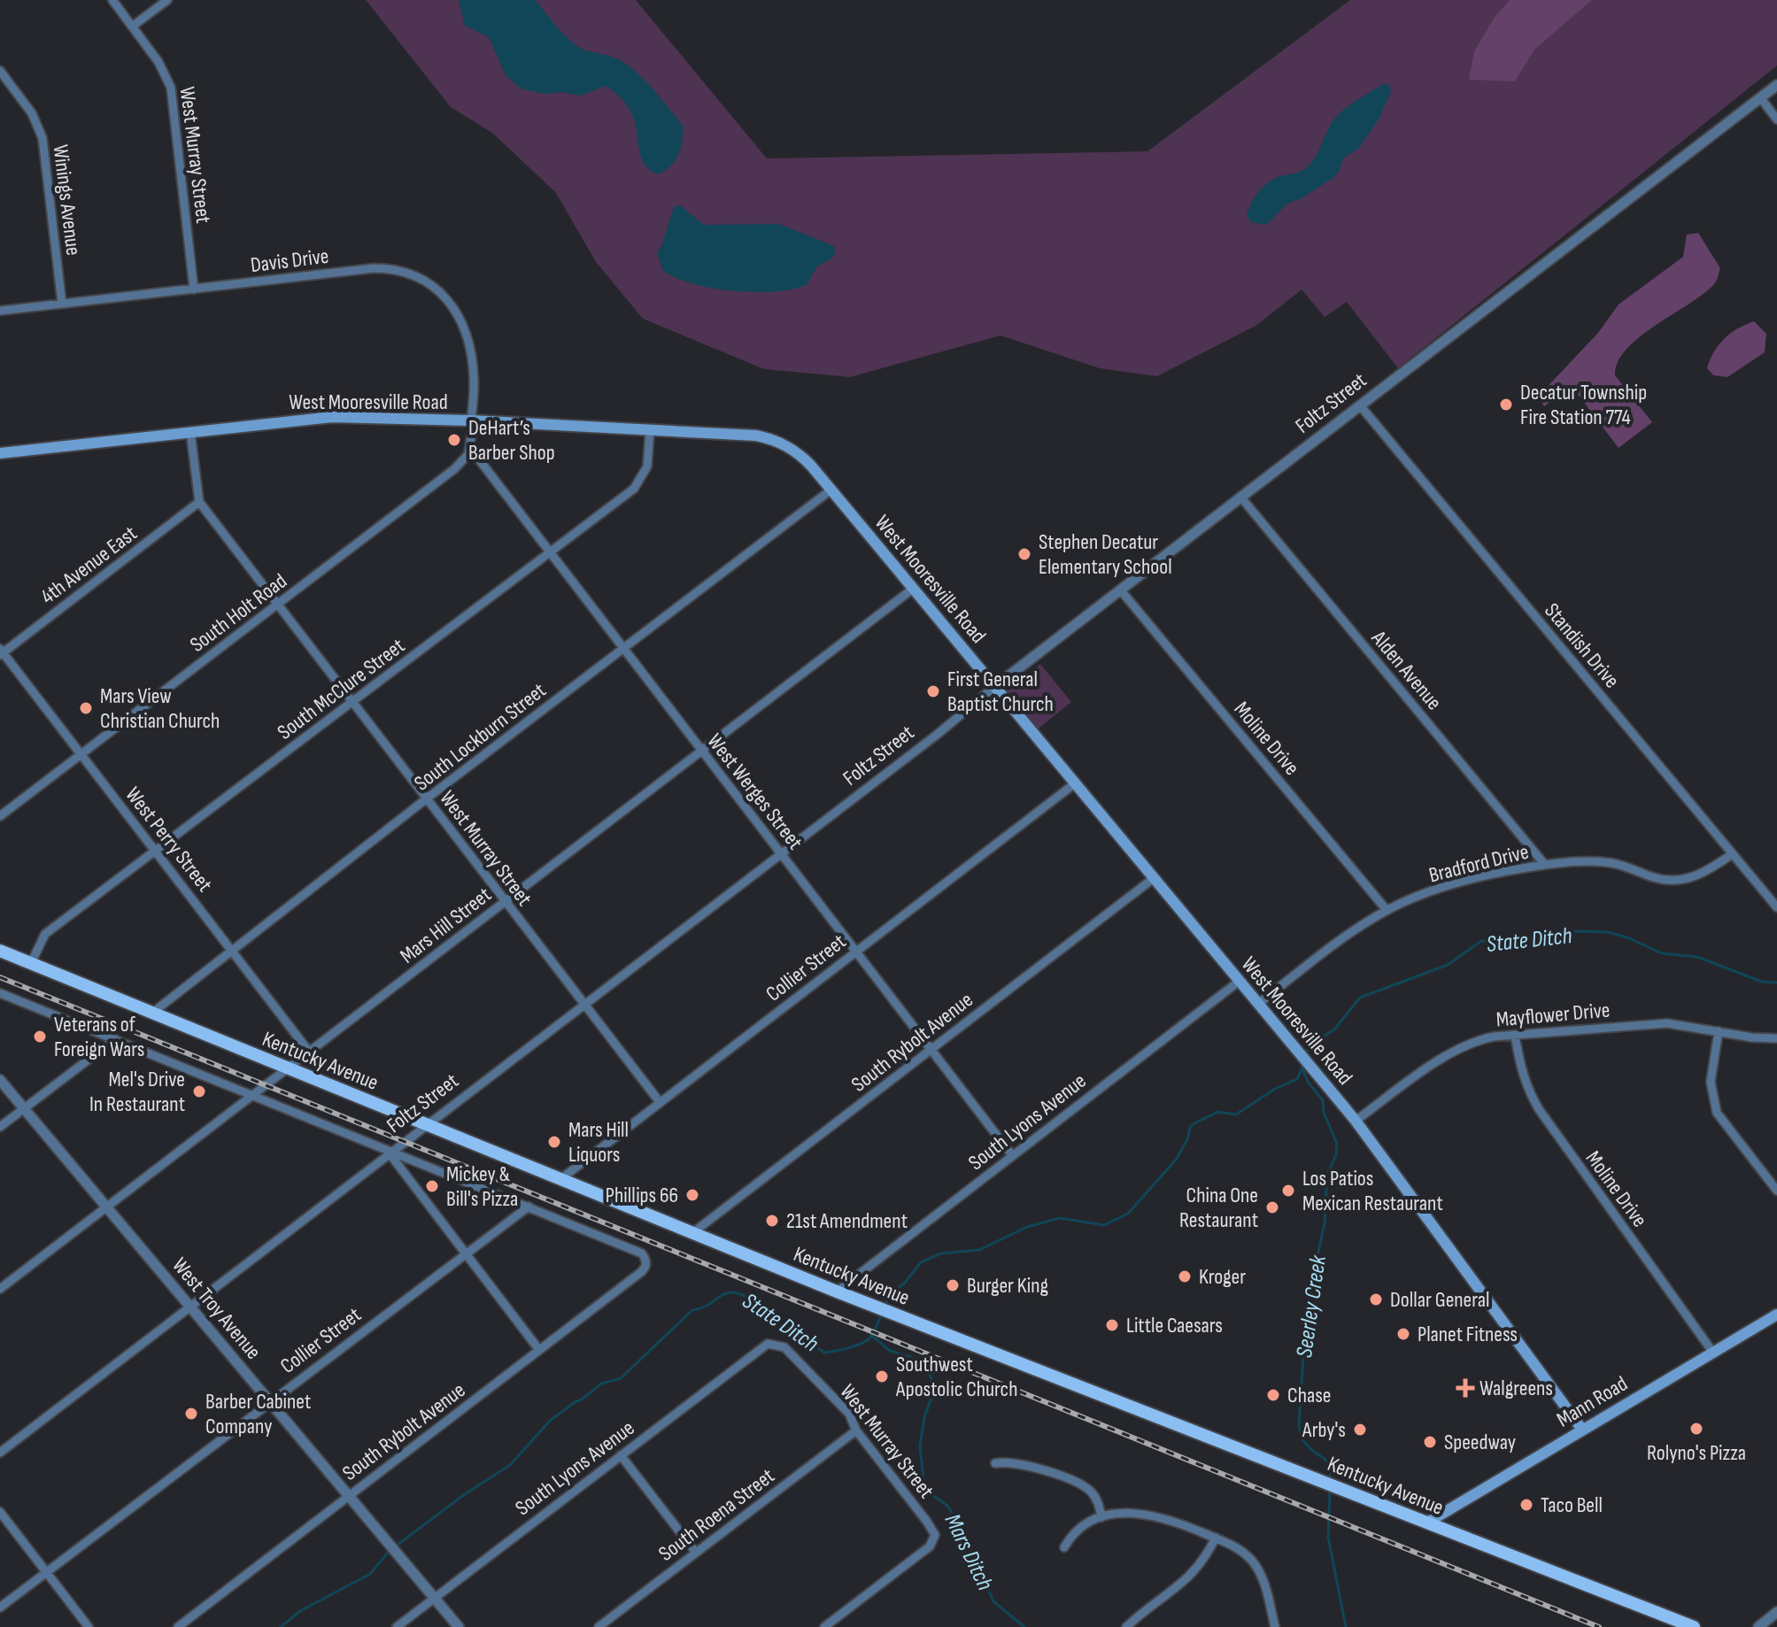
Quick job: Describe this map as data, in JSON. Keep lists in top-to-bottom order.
{
  "streets": {
    "main road": ["West Mooresville Road", "Kentucky Avenue", "Mann Road"],
    "street": [
      "West Murray Street",
      "Winings Avenue",
      "Davis Drive",
      "Foltz Street",
      "4th Avenue East",
      "South Holt Road",
      "Standish Drive",
      "Alden Avenue",
      "South McClure Street",
      "South Lockburn Street",
      "Moline Drive",
      "West Werges Street",
      "West Perry Street",
      "Bradford Drive",
      "Mars Hill Street",
      "Collier Street",
      "Mayflower Drive",
      "South Rybolt Avenue",
      "South Lyons Avenue",
      "West Troy Avenue",
      "South Roena Street"
    ]
  },
  "crossings": [
    ["West Murray Street", "Davis Drive"],
    ["West Murray Street", "West Mooresville Road"],
    ["West Murray Street", "Foltz Street"],
    ["West Murray Street", "4th Avenue East"],
    ["West Murray Street", "South Holt Road"],
    ["West Murray Street", "South McClure Street"],
    ["West Murray Street", "South Lockburn Street"],
    ["West Murray Street", "Mars Hill Street"],
    ["West Murray Street", "Collier Street"],
    ["West Murray Street", "South Lyons Avenue"],
    ["West Murray Street", "South Roena Street"],
    ["Winings Avenue", "Davis Drive"],
    ["Davis Drive", "West Mooresville Road"],
    ["West Mooresville Road", "Foltz Street"],
    ["West Mooresville Road", "South McClure Street"],
    ["West Mooresville Road", "South Lockburn Street"],
    ["West Mooresville Road", "Bradford Drive"],
    ["West Mooresville Road", "Mars Hill Street"],
    ["West Mooresville Road", "Collier Street"],
    ["West Mooresville Road", "Mayflower Drive"],
    ["West Mooresville Road", "South Rybolt Avenue"],
    ["West Mooresville Road", "South Lyons Avenue"],
    ["West Mooresville Road", "Mann Road"],
    ["Foltz Street", "Standish Drive"],
    ["Foltz Street", "Alden Avenue"],
    ["Foltz Street", "Moline Drive"],
    ["Foltz Street", "West Werges Street"],
    ["Foltz Street", "Kentucky Avenue"],
    ["Foltz Street", "West Troy Avenue"],
    ["4th Avenue East", "West Perry Street"],
    ["South Holt Road", "West Werges Street"],
    ["South Holt Road", "West Perry Street"],
    ["Standish Drive", "Bradford Drive"],
    ["Alden Avenue", "Bradford Drive"],
    ["South McClure Street", "West Werges Street"],
    ["South McClure Street", "West Perry Street"],
    ["South McClure Street", "Kentucky Avenue"],
    ["South Lockburn Street", "West Werges Street"],
    ["South Lockburn Street", "West Perry Street"],
    ["South Lockburn Street", "Kentucky Avenue"],
    ["Moline Drive", "Bradford Drive"],
    ["Moline Drive", "Mayflower Drive"],
    ["Moline Drive", "Mann Road"],
    ["West Werges Street", "Mars Hill Street"],
    ["West Werges Street", "Collier Street"],
    ["West Werges Street", "South Rybolt Avenue"],
    ["West Werges Street", "South Lyons Avenue"],
    ["West Perry Street", "Mars Hill Street"],
    ["Mars Hill Street", "Kentucky Avenue"],
    ["Mars Hill Street", "West Troy Avenue"],
    ["Collier Street", "South Rybolt Avenue"],
    ["Collier Street", "Kentucky Avenue"],
    ["Collier Street", "West Troy Avenue"],
    ["South Rybolt Avenue", "Kentucky Avenue"],
    ["South Rybolt Avenue", "West Troy Avenue"],
    ["Kentucky Avenue", "South Lyons Avenue"],
    ["Kentucky Avenue", "Mann Road"],
    ["South Lyons Avenue", "West Troy Avenue"]
  ],
  "water": ["State Ditch", "Seerley Creek", "Mars Ditch"],
  "places": {
    "other": [
      "Decatur Township Fire Station 774",
      "DeHart’s Barber Shop",
      "Stephen Decatur Elementary School",
      "First General Baptist Church",
      "Mars View Christian Church",
      "Veterans of Foreign Wars",
      "Mel's Drive In Restaurant",
      "Mars Hill Liquors",
      "Mickey & Bill's Pizza",
      "Los Patios Mexican Restaurant",
      "Phillips 66",
      "China One Restaurant",
      "21st Amendment",
      "Kroger",
      "Burger King",
      "Dollar General",
      "Little Caesars",
      "Planet Fitness",
      "Southwest Apostolic Church",
      "Chase",
      "Barber Cabinet Company",
      "Rolyno's Pizza",
      "Arby's",
      "Speedway",
      "Taco Bell"
    ],
    "health": ["Walgreens"]
  }
}
